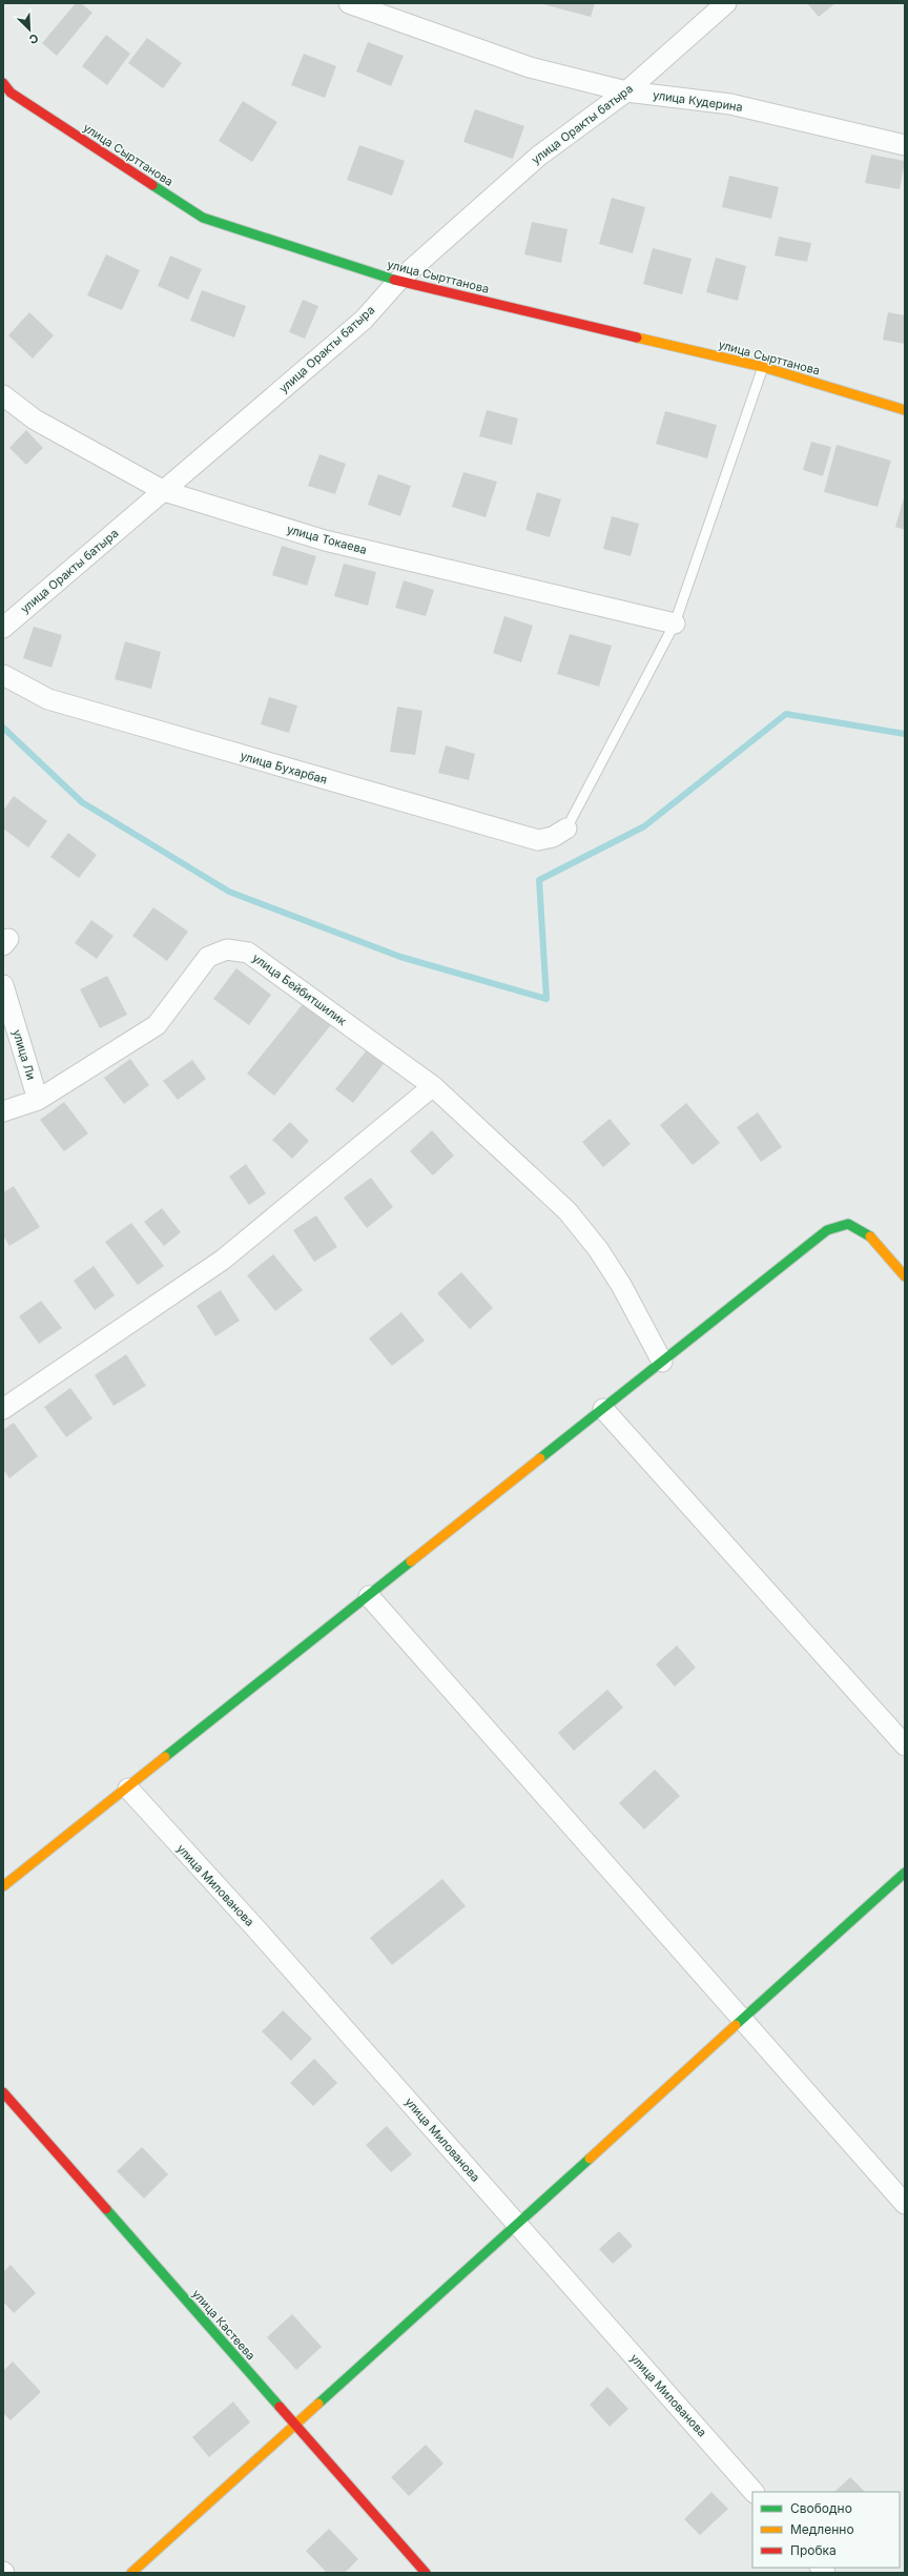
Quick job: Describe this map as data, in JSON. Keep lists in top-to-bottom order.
{
  "streets": {
    "street": [
      "улица Кудерина",
      "улица Оракты батыра",
      "улица Сырттанова",
      "улица Токаева",
      "улица Бухарбая",
      "улица Бейбитшилик",
      "улица Ли",
      "улица Милованова",
      "улица Кастеева"
    ]
  },
  "crossings": [
    ["улица Кудерина", "улица Оракты батыра"],
    ["улица Оракты батыра", "улица Сырттанова"],
    ["улица Оракты батыра", "улица Токаева"],
    ["улица Бейбитшилик", "улица Ли"]
  ],
  "legend": ["Свободно", "Медленно", "Пробка"],
  "north": "bottom right"
}
